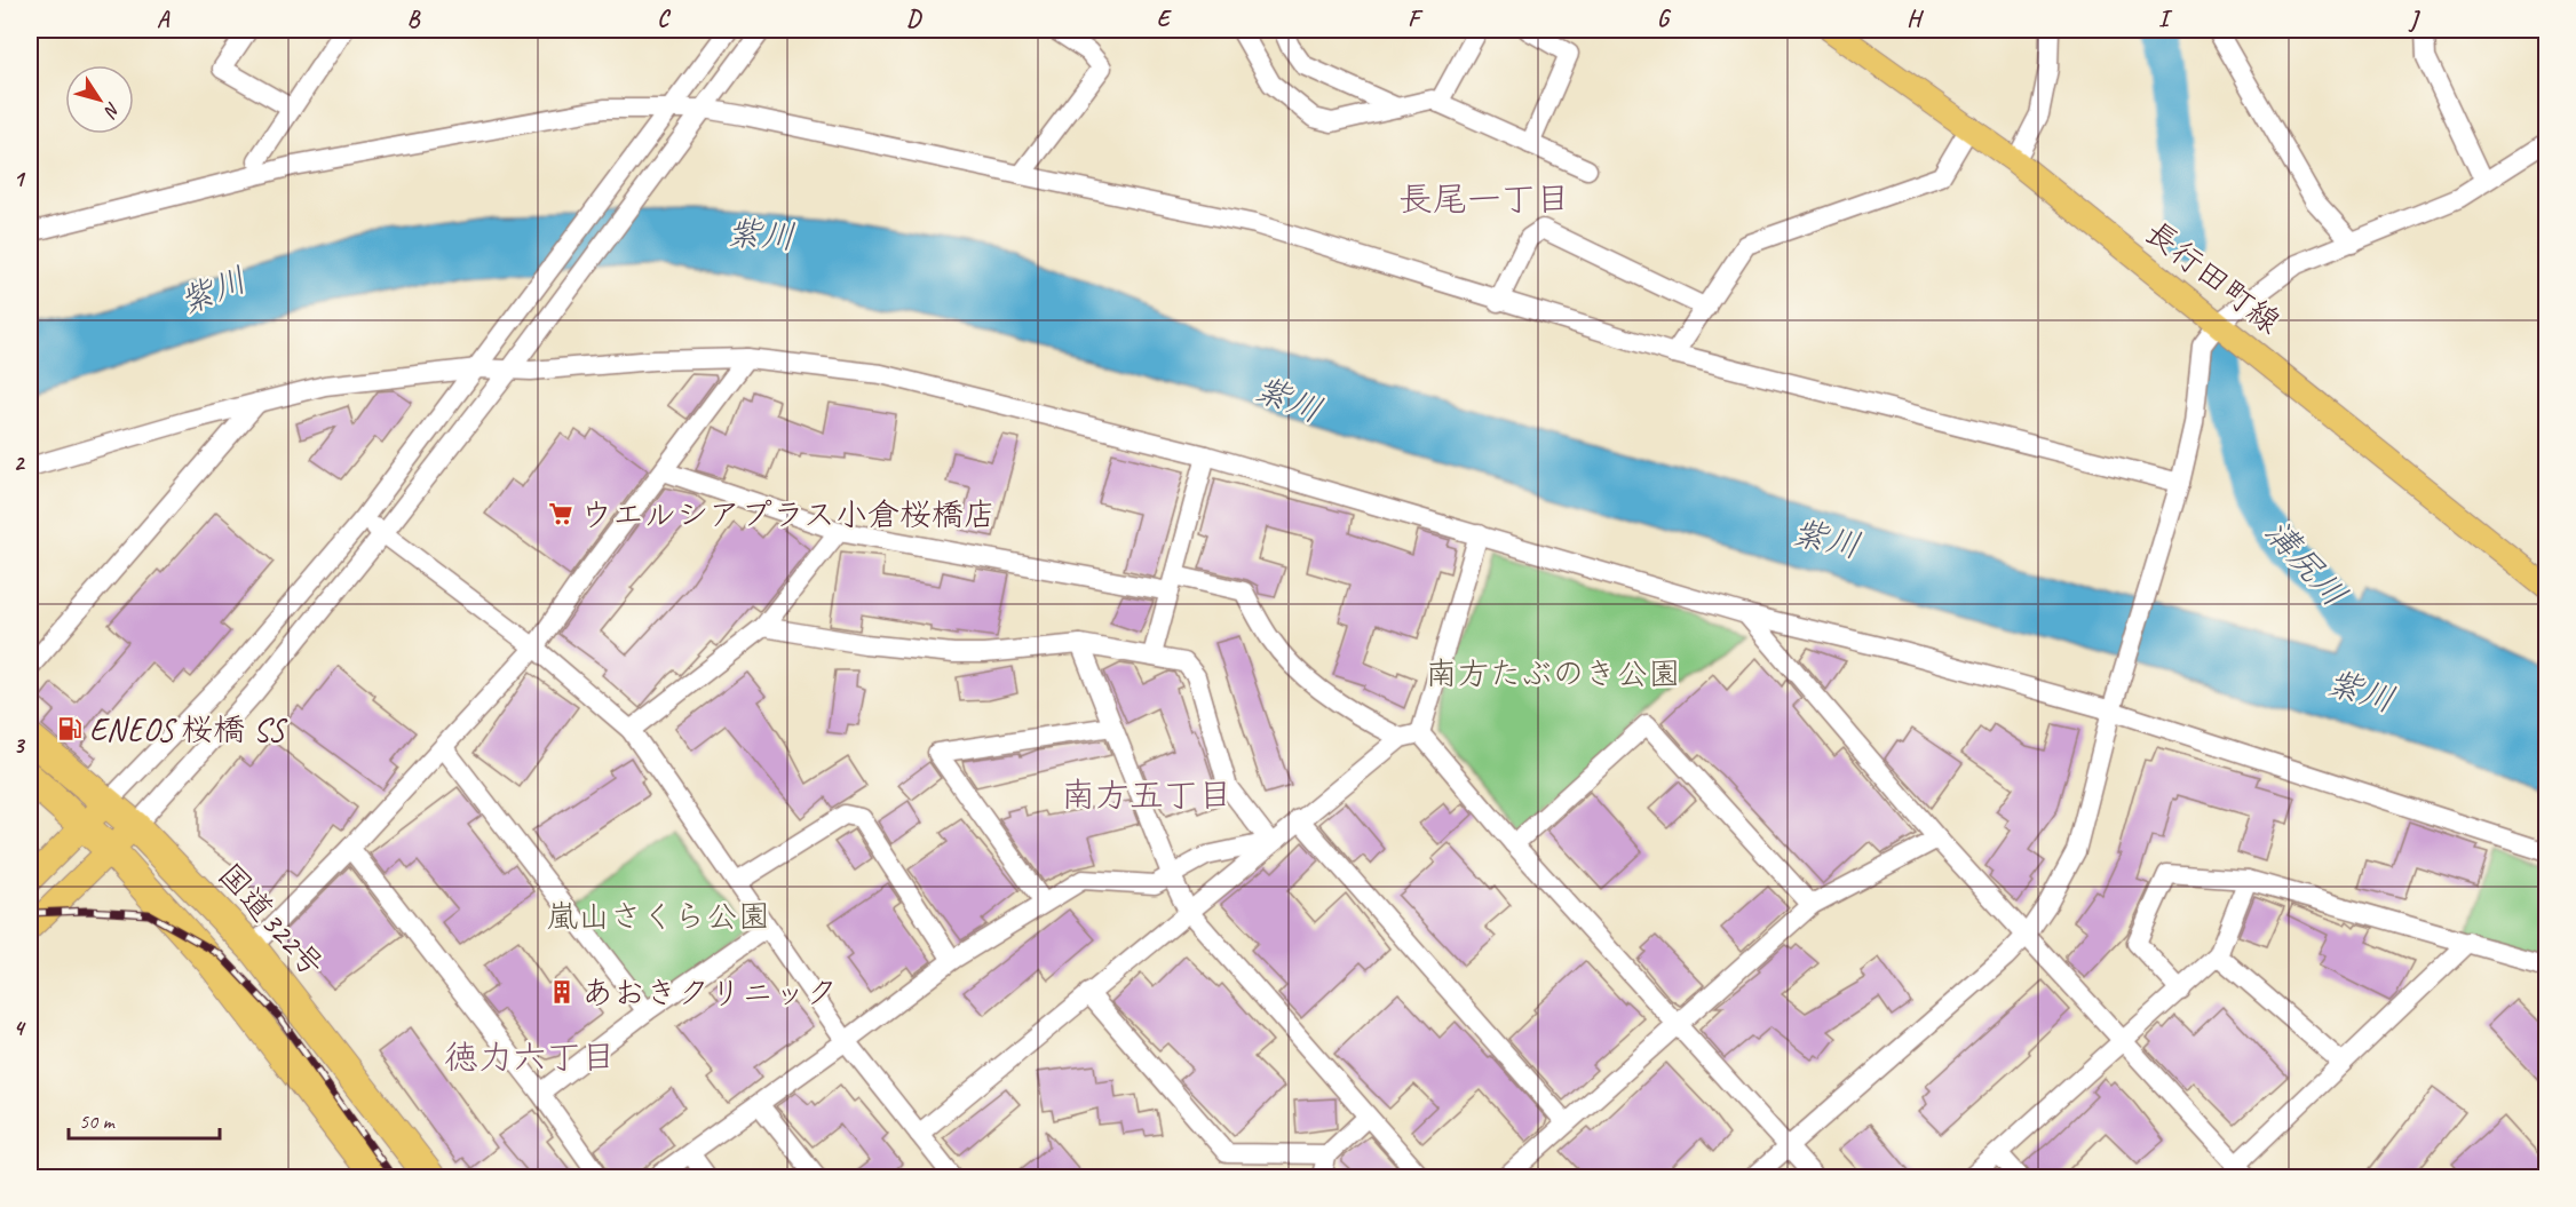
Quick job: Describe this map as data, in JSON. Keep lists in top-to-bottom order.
{
  "streets": {
    "highway": ["国道322号"],
    "main road": ["長行田町線"]
  },
  "districts": ["長尾一丁目", "南方五丁目", "徳力六丁目"],
  "water": ["紫川", "溝尻川"],
  "parks": ["南方たぶのき公園", "嵐山さくら公園"],
  "places": {
    "supermarket": ["ウエルシアプラス小倉桜橋店"],
    "fuel station": ["ENEOS 桜橋 SS"],
    "building": ["あおきクリニック"]
  },
  "scale_bar": "50 m",
  "north": "bottom right",
  "grid": {
    "columns": [
      "A",
      "B",
      "C",
      "D",
      "E",
      "F",
      "G",
      "H",
      "I",
      "J"
    ],
    "rows": [
      "1",
      "2",
      "3",
      "4"
    ]
  }
}
